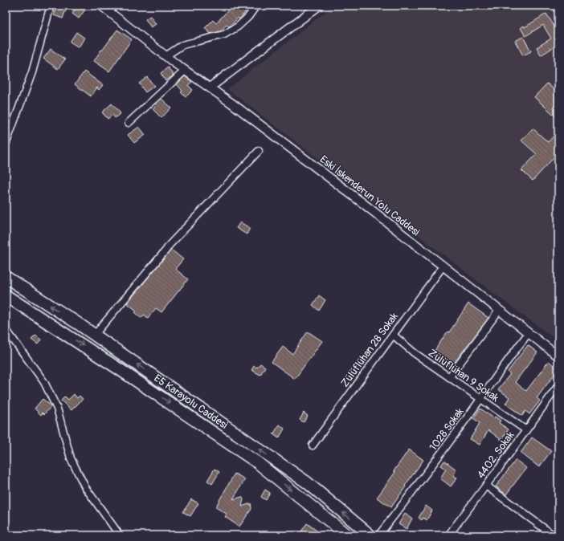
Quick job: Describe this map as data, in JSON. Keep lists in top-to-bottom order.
{
  "streets": {
    "highway": ["E5 Karayolu Caddesi"],
    "street": [
      "Eski İskenderun Yolu Caddesi",
      "Zülüflühan 28 Sokak",
      "Zülüflühan 9 Sokak",
      "1028 Sokak",
      "4402. Sokak"
    ]
  },
  "crossings": [
    ["Eski İskenderun Yolu Caddesi", "Zülüflühan 28 Sokak"],
    ["Eski İskenderun Yolu Caddesi", "1028 Sokak"],
    ["Zülüflühan 28 Sokak", "Zülüflühan 9 Sokak"],
    ["Zülüflühan 9 Sokak", "1028 Sokak"],
    ["Zülüflühan 9 Sokak", "4402. Sokak"]
  ]
}
